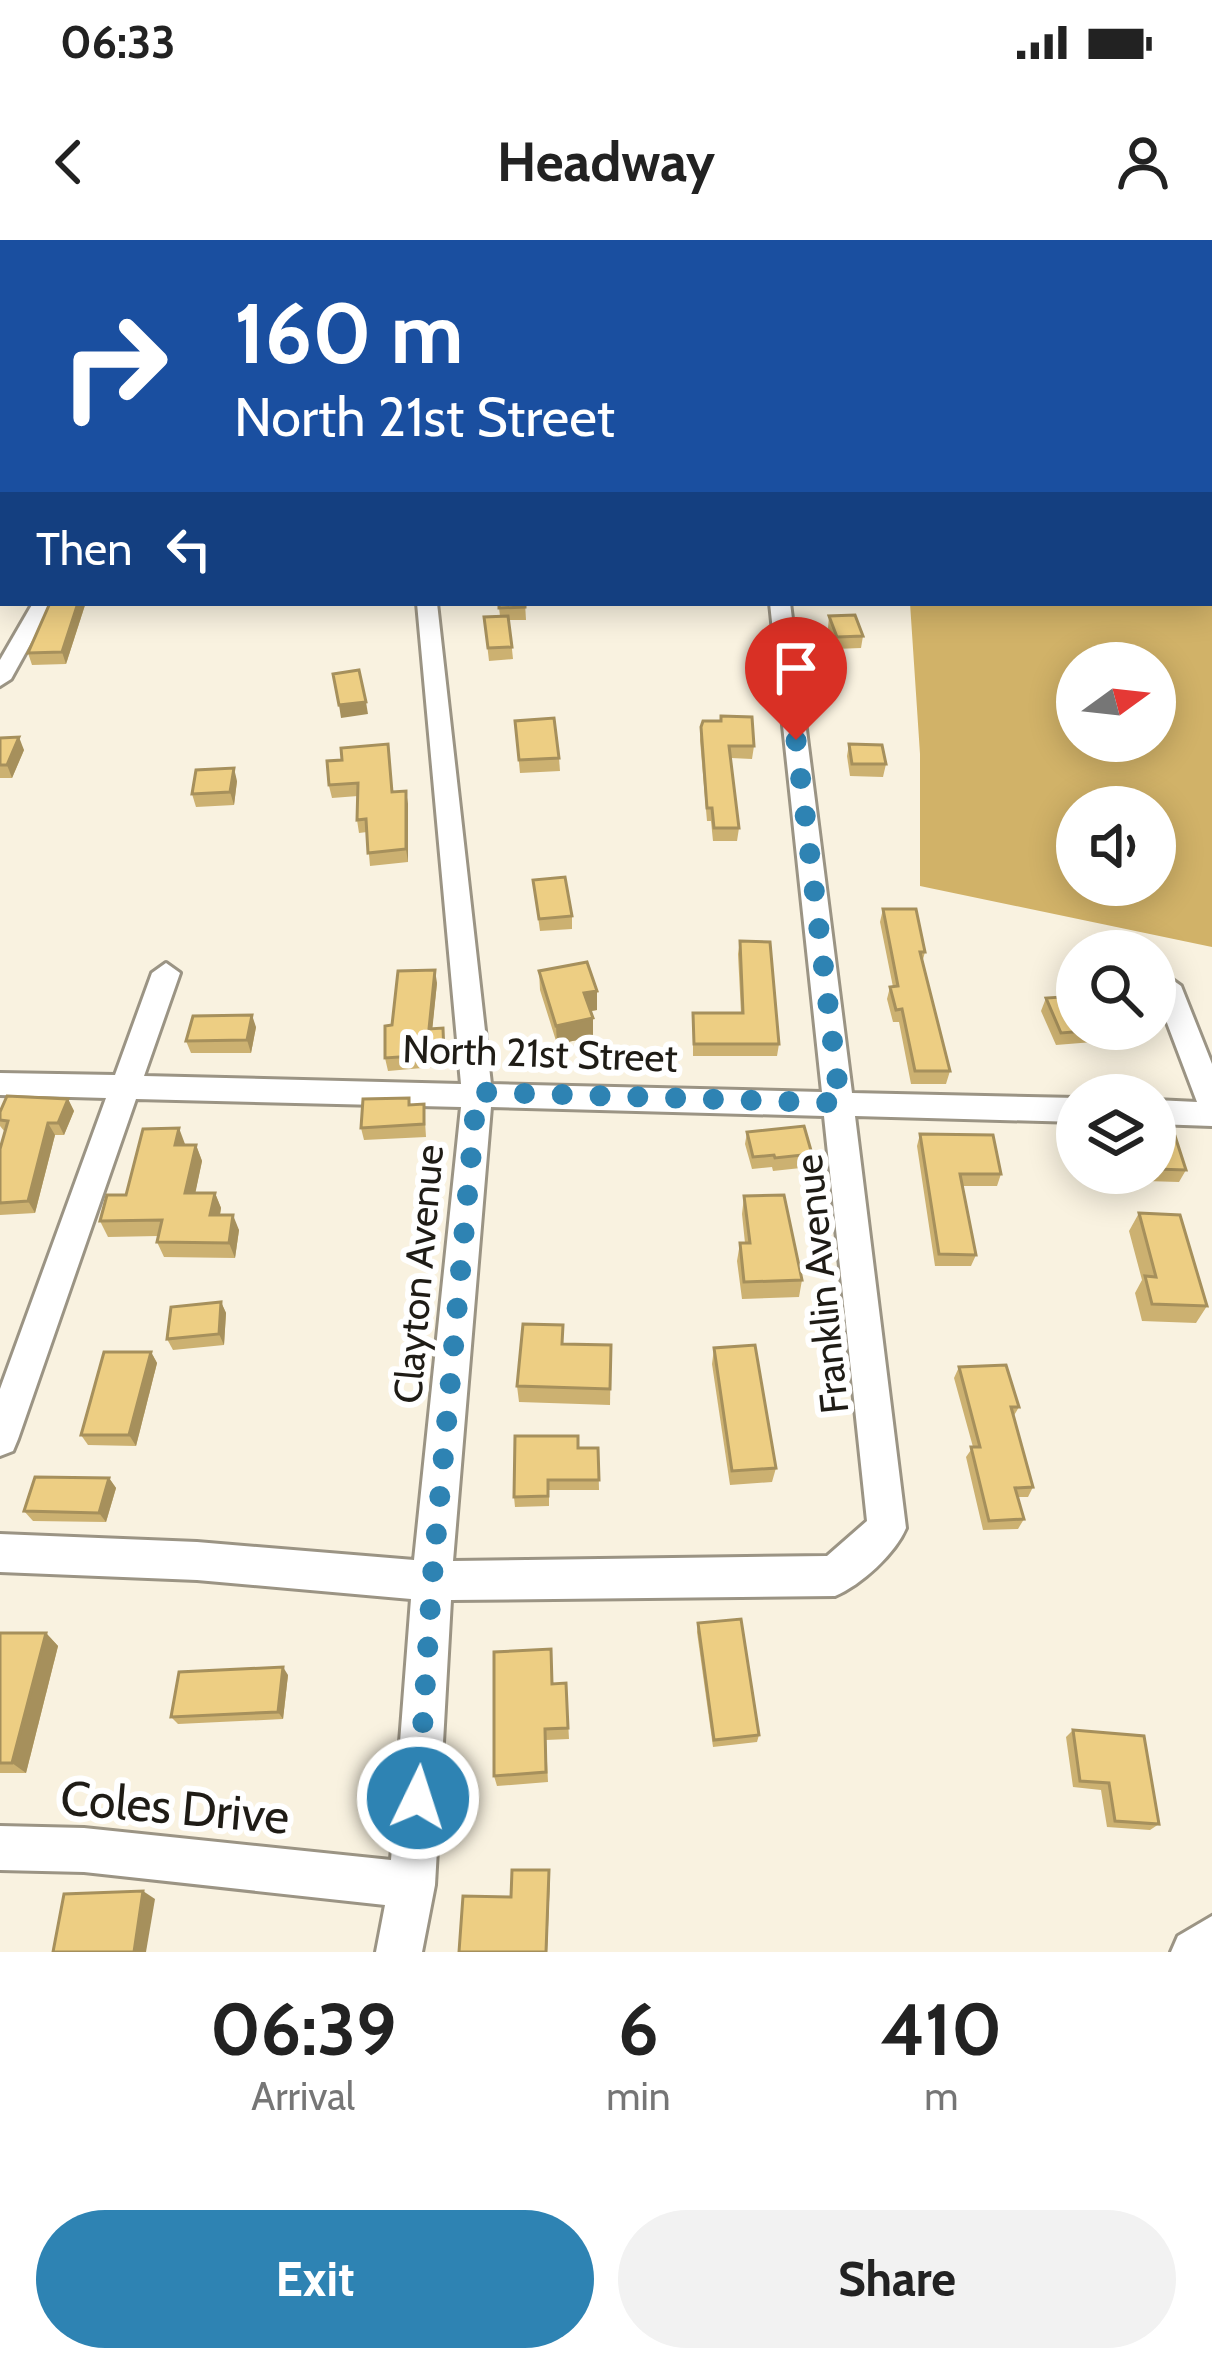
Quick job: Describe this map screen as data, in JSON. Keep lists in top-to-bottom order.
{
  "streets": {
    "street": [
      "North 21st Street",
      "Clayton Avenue",
      "Franklin Avenue",
      "Coles Drive"
    ]
  },
  "crossings": [
    ["North 21st Street", "Clayton Avenue"],
    ["North 21st Street", "Franklin Avenue"],
    ["Clayton Avenue", "Franklin Avenue"],
    ["Clayton Avenue", "Coles Drive"]
  ],
  "north": "right",
  "page": {
    "status": "06:33",
    "header": "Headway",
    "turn": ["160 m", "North 21st Street"],
    "then": "Then",
    "eta": [
      "06:39",
      "Arrival",
      "6",
      "min",
      "410",
      "m"
    ],
    "buttons": ["Exit", "Share"]
  }
}
